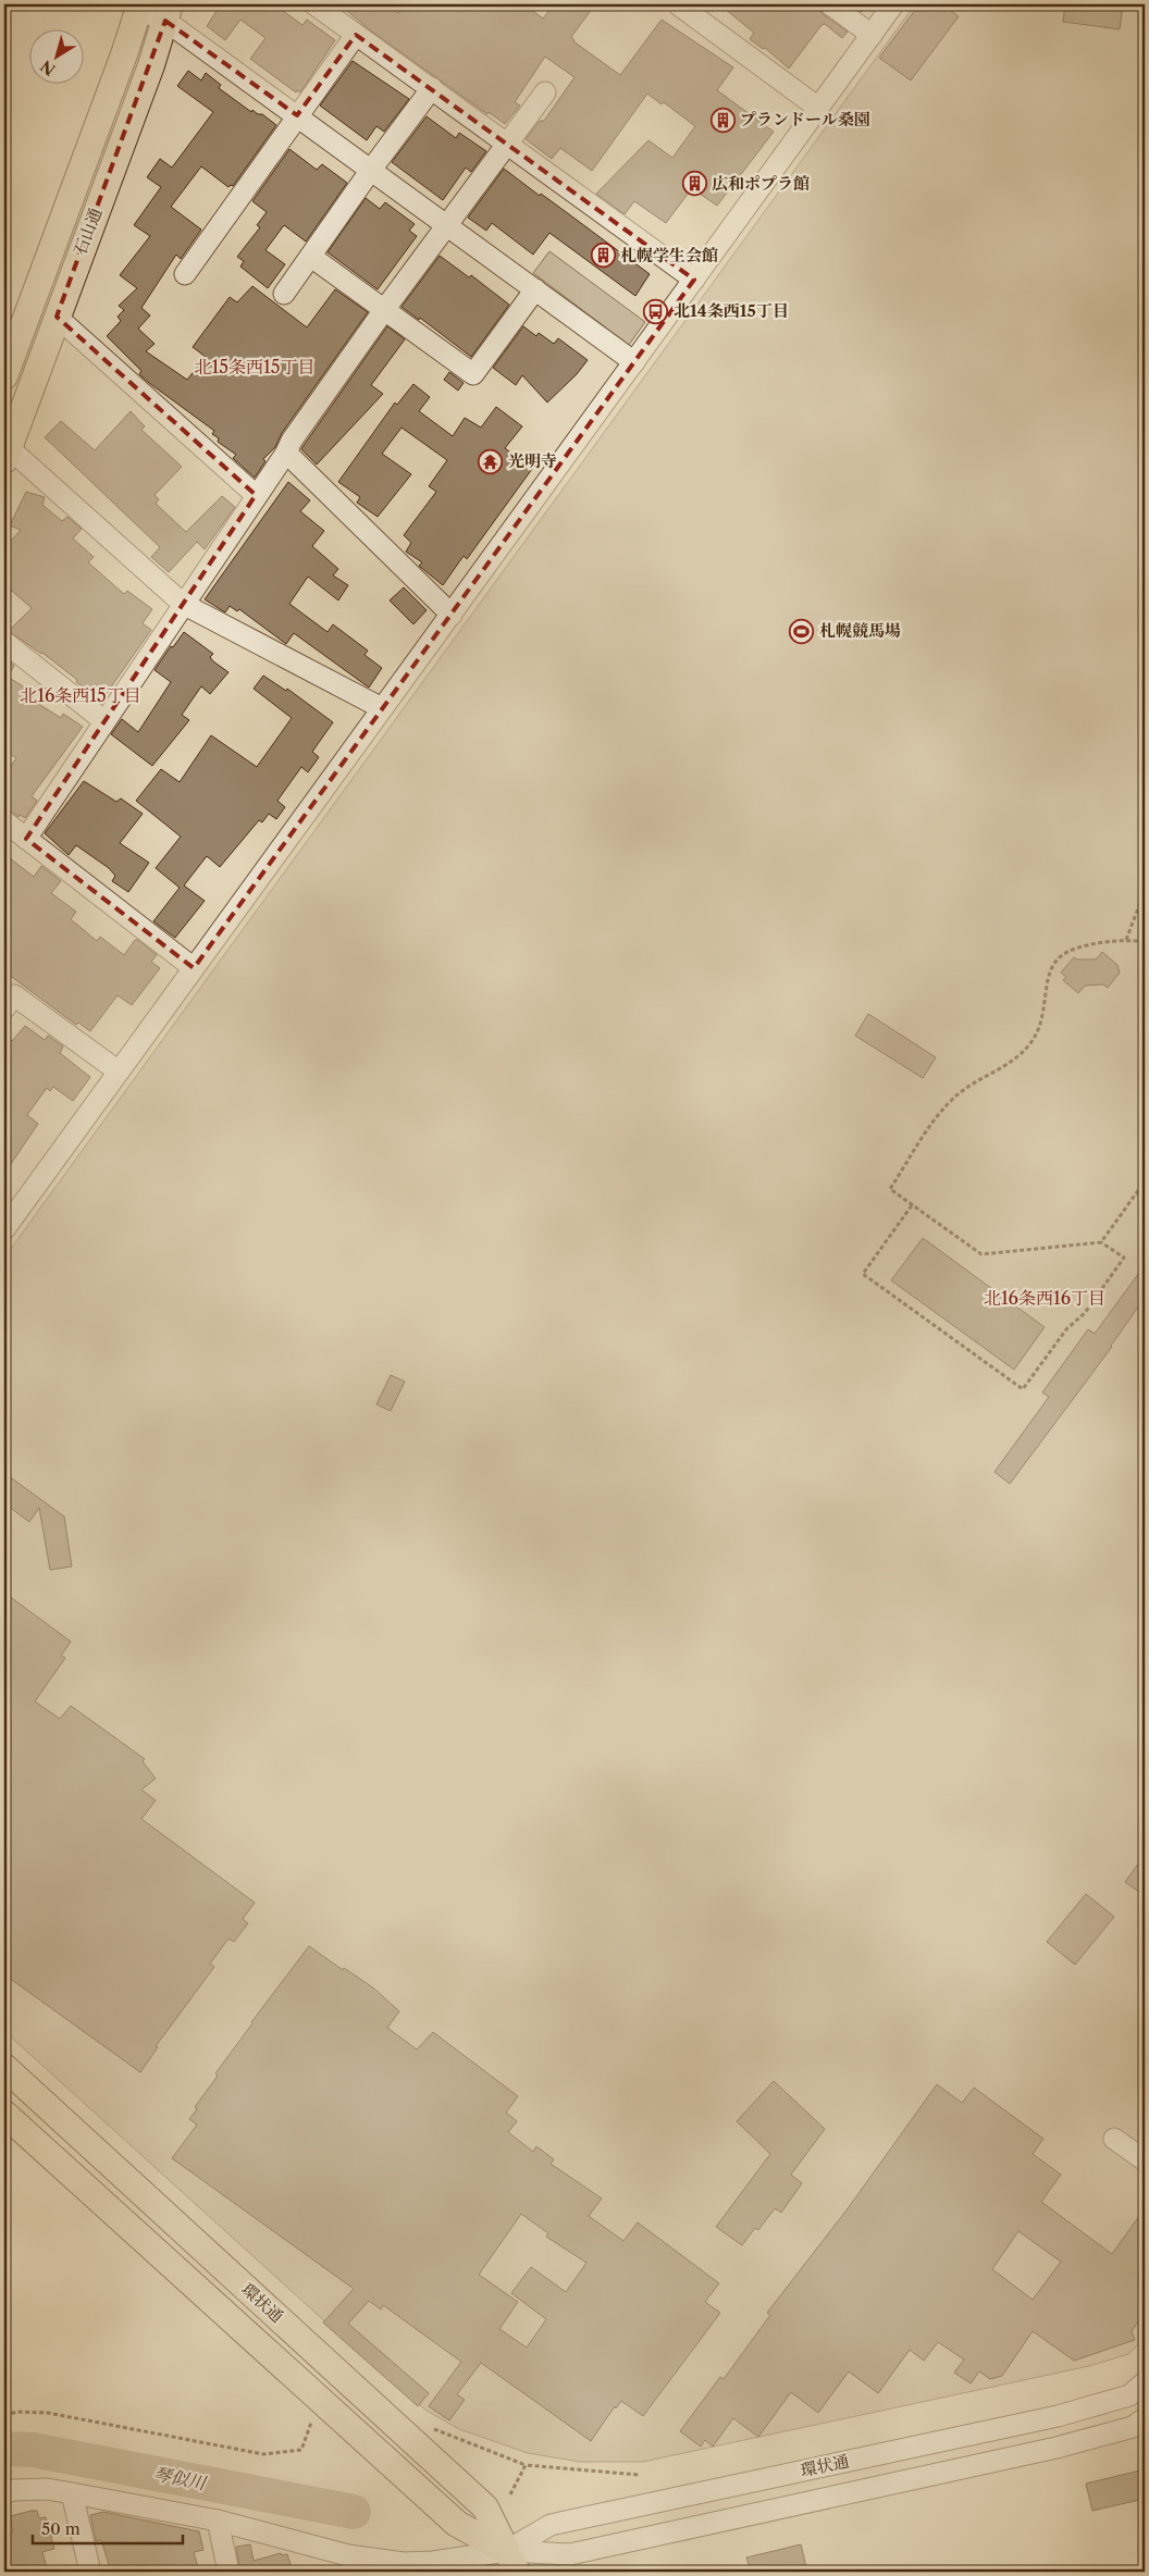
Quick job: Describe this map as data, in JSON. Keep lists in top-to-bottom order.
{
  "streets": {
    "main road": ["石山通", "環状通"]
  },
  "districts": ["北15条西15丁目", "北16条西15丁目", "北16条西16丁目"],
  "water": ["琴似川"],
  "places": {
    "building": ["プランドール桑園", "広和ポプラ館", "札幌学生会館"],
    "bus stop": ["北14条西15丁目"],
    "temple": ["光明寺"],
    "sports": ["札幌競馬場"]
  },
  "scale_bar": "50 m",
  "north": "bottom left"
}
